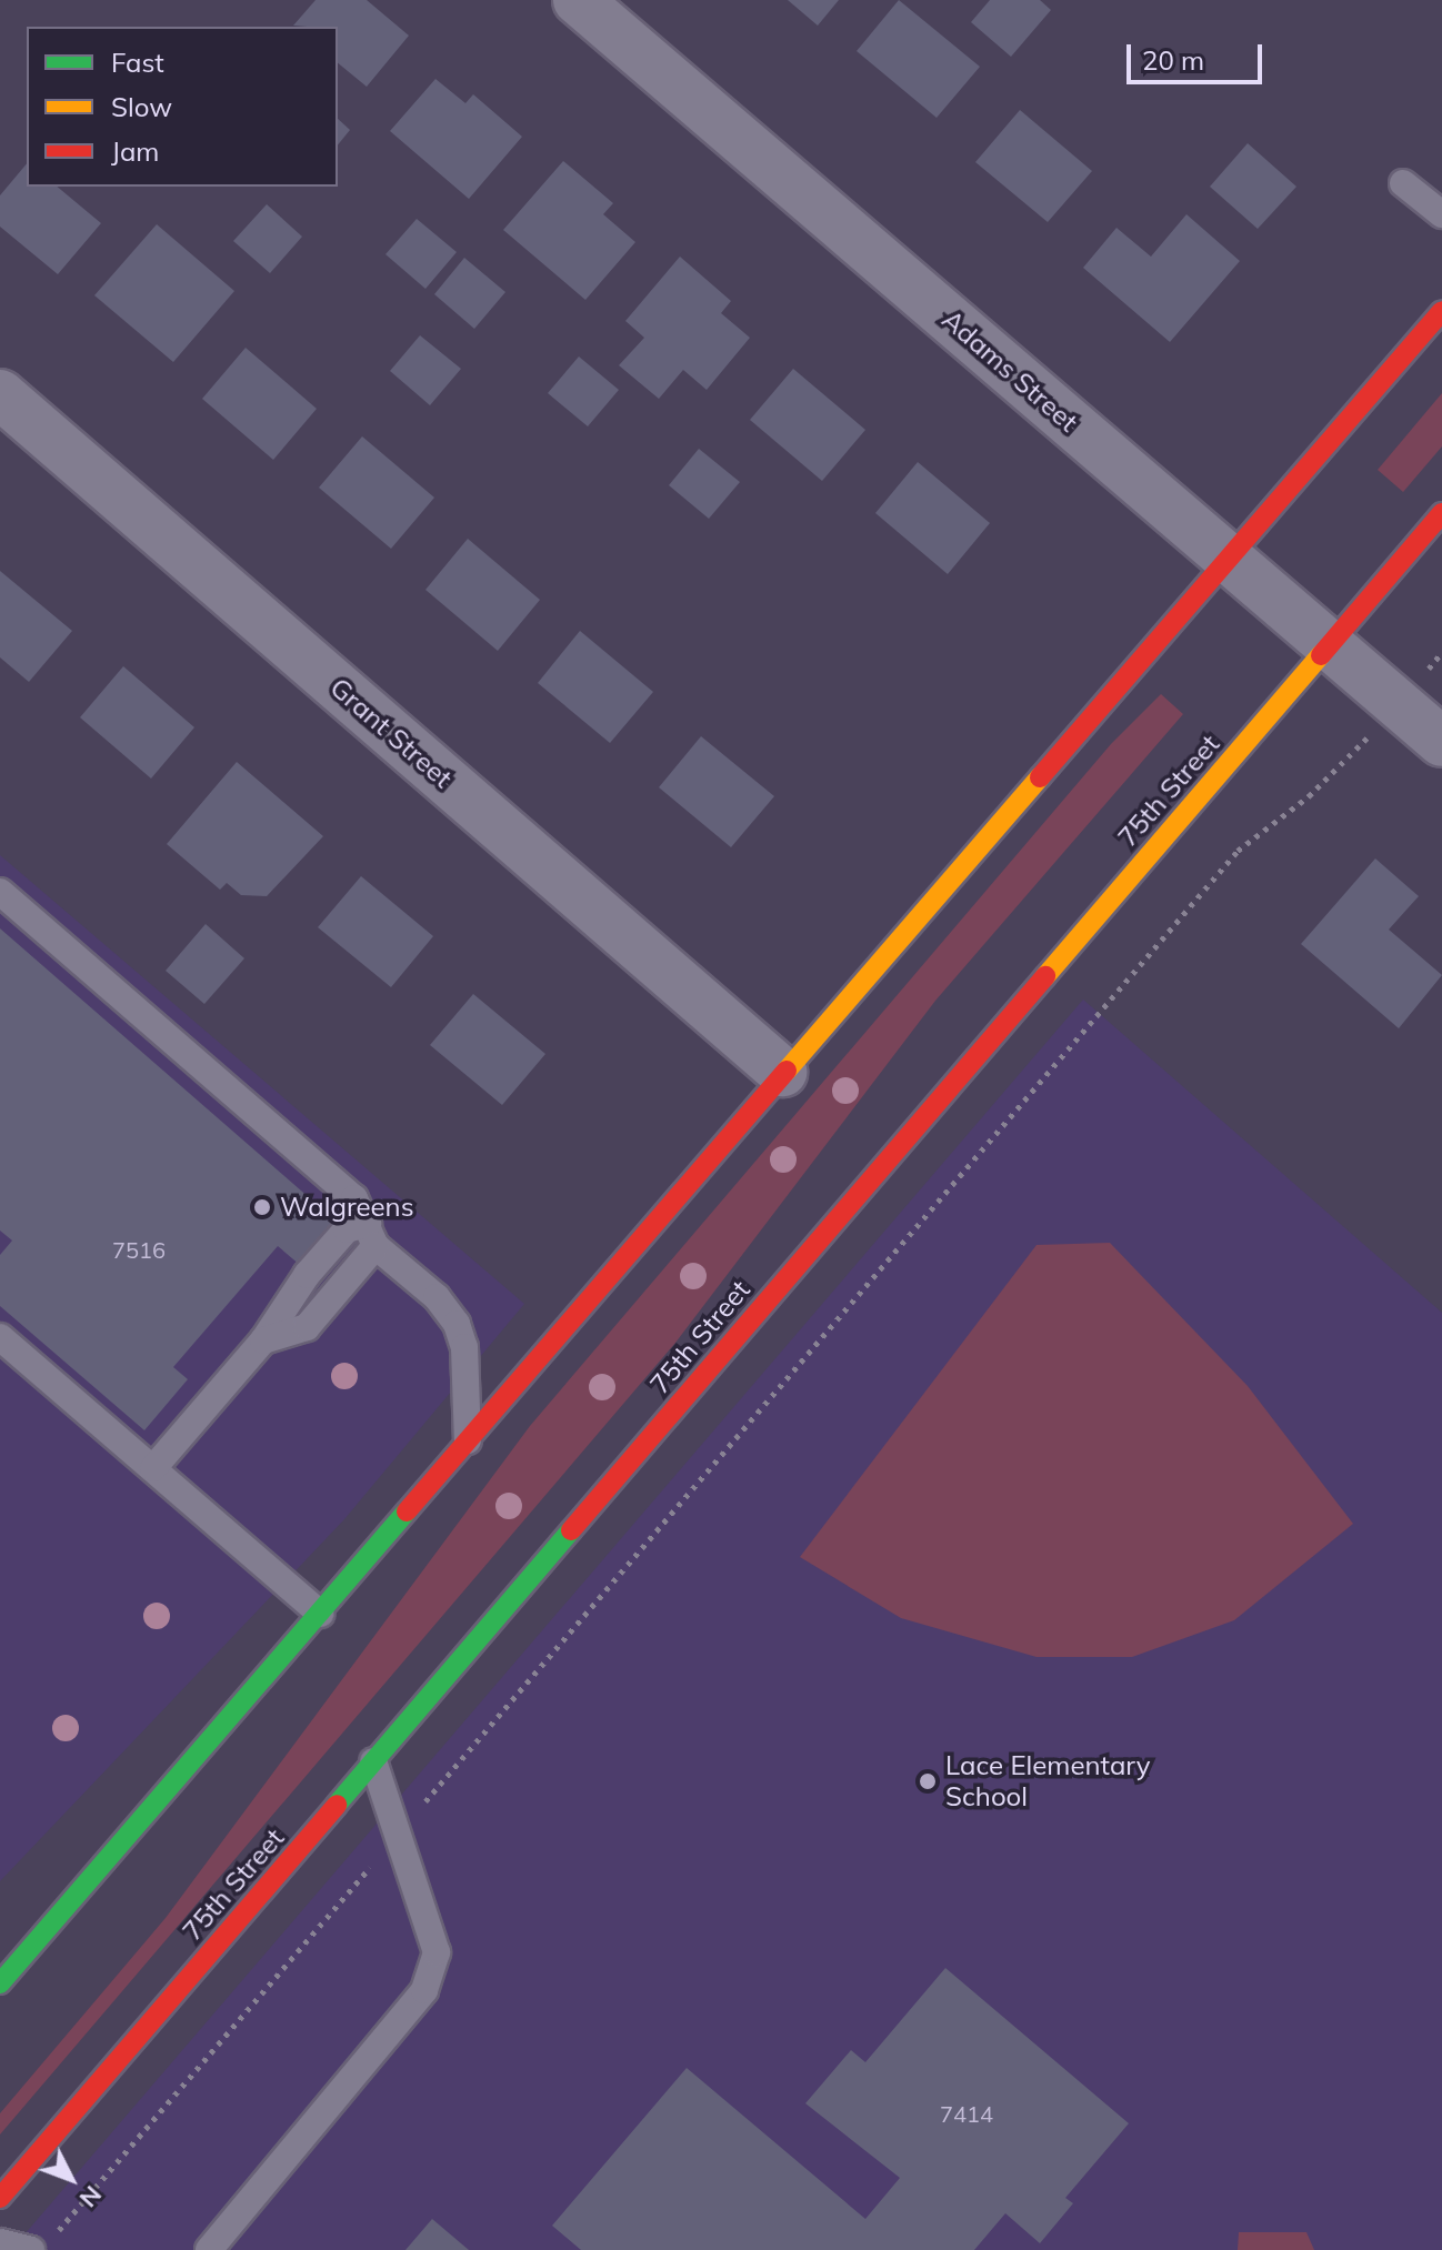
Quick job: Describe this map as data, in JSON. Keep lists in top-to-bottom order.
{
  "streets": {
    "main road": ["75th Street"],
    "street": ["Adams Street", "Grant Street"]
  },
  "crossings": [
    ["Adams Street", "75th Street"]
  ],
  "places": ["Walgreens", "Lace Elementary School"],
  "house_numbers": ["7516", "7414"],
  "legend": ["Fast", "Slow", "Jam"],
  "scale_bar": "20 m",
  "north": "bottom right"
}
